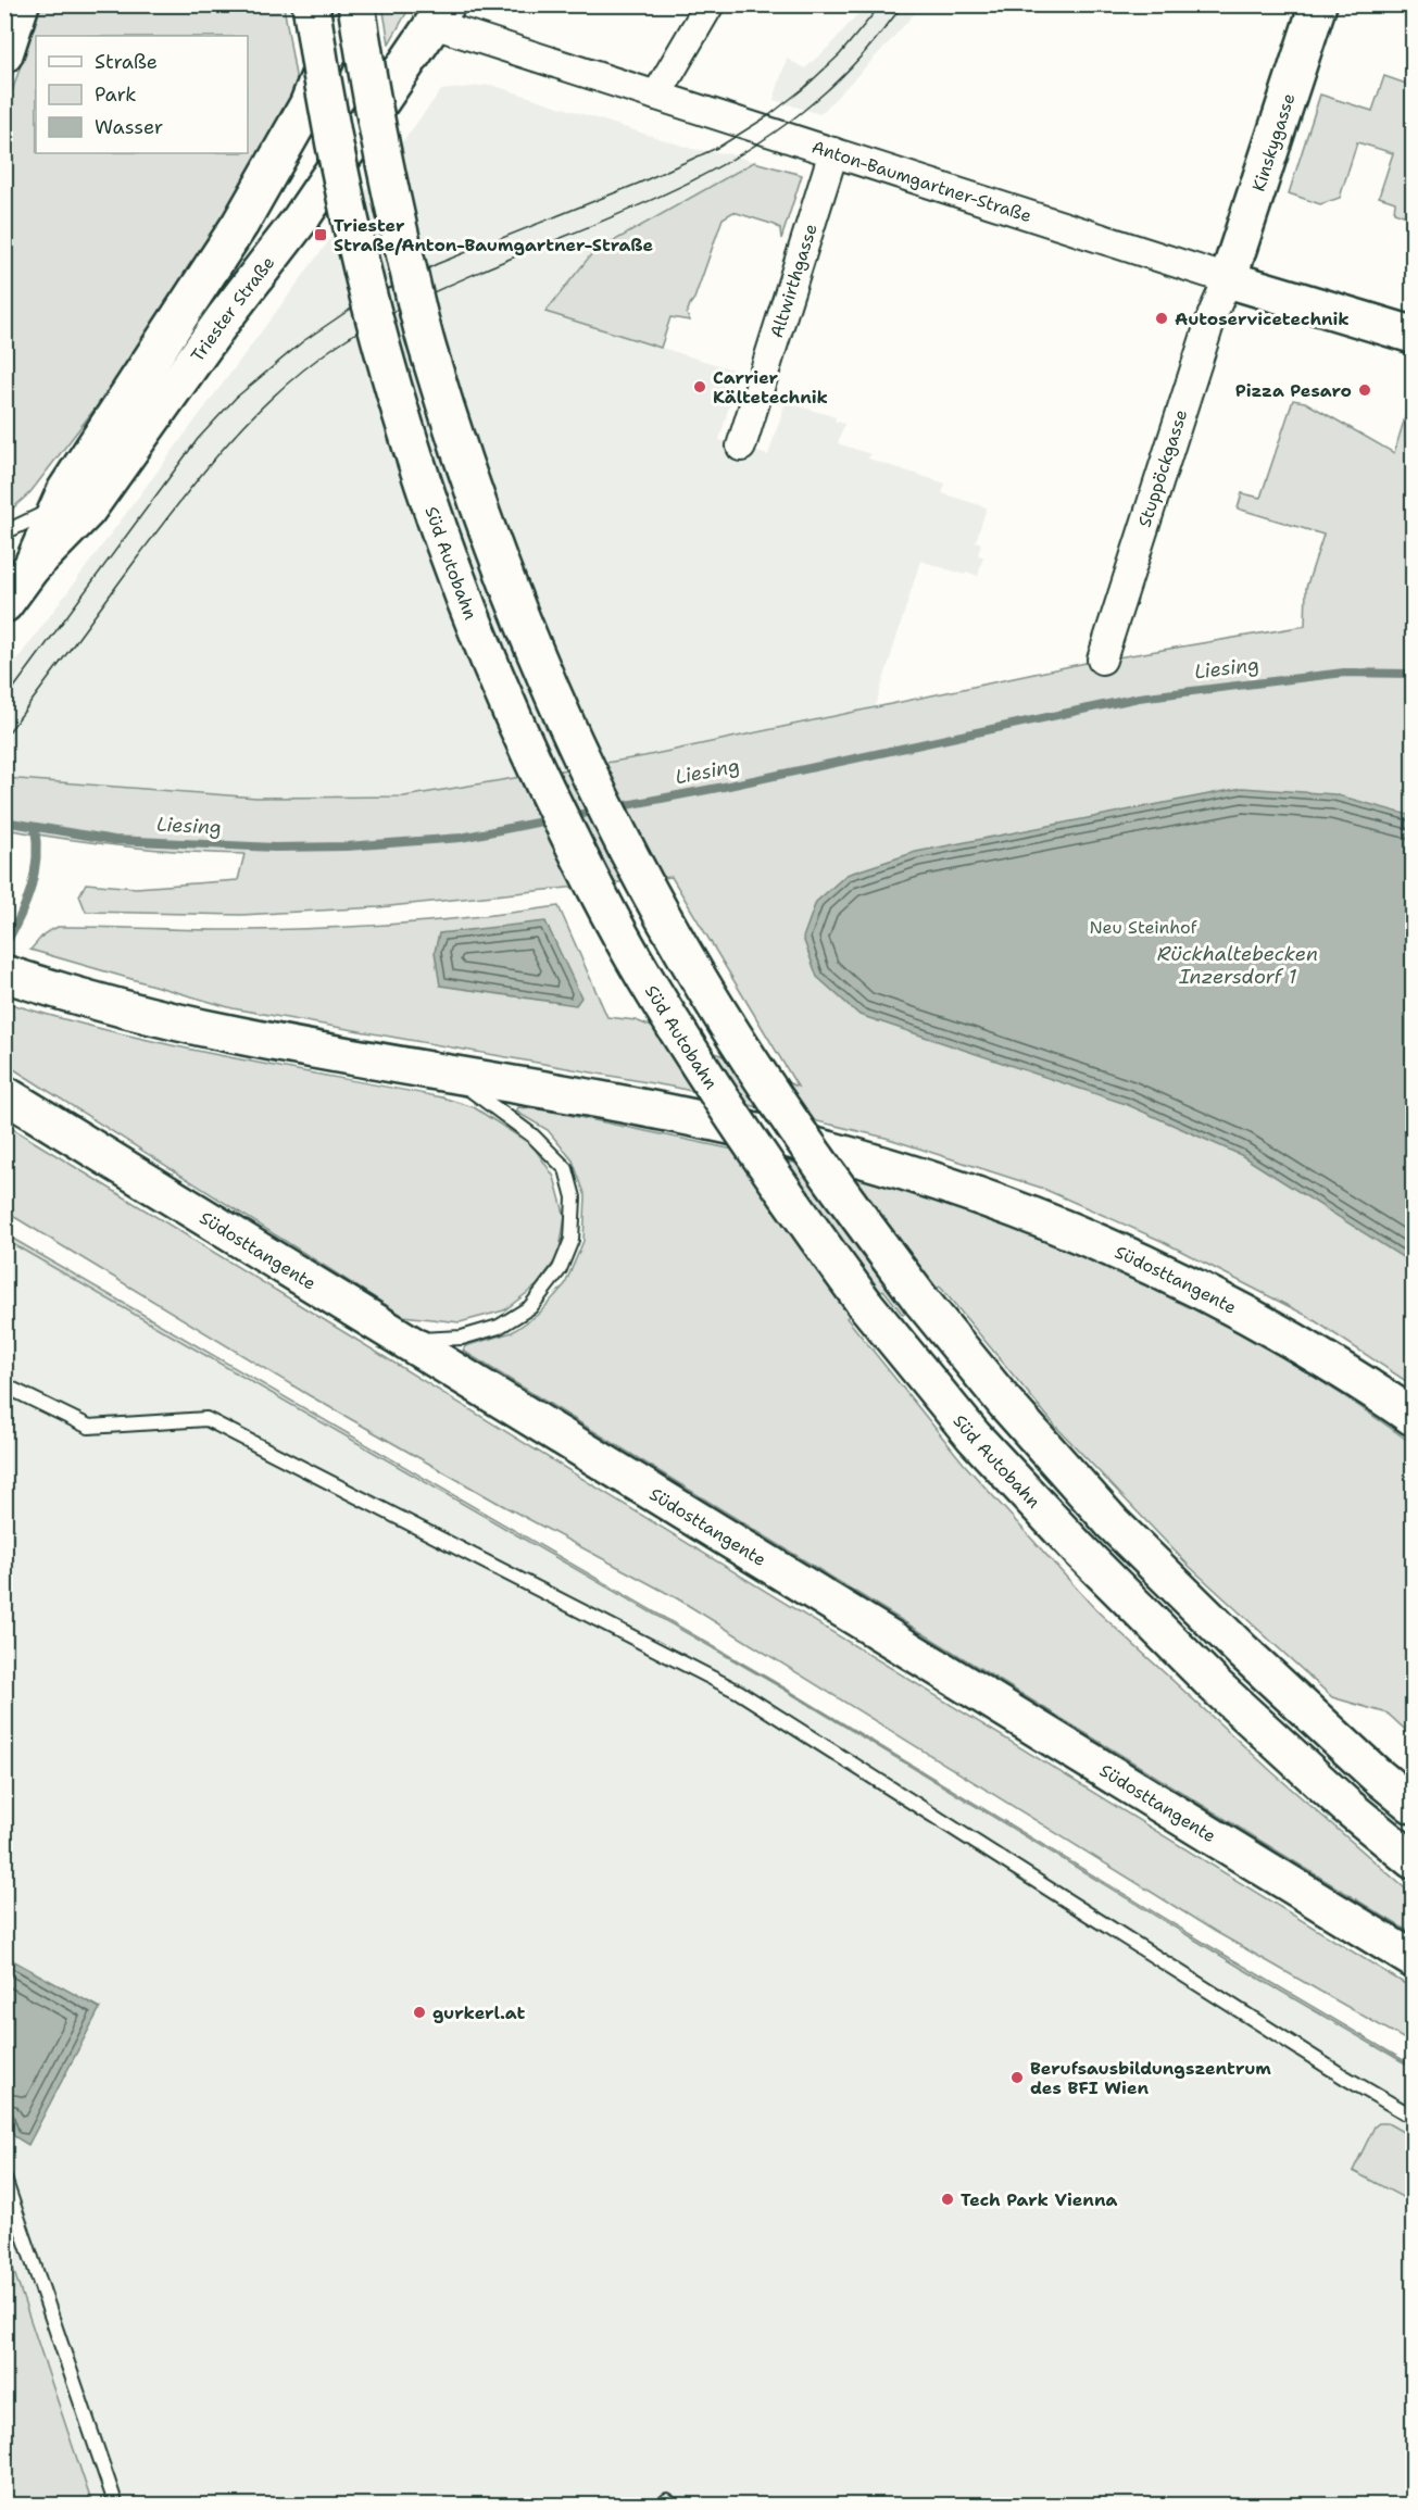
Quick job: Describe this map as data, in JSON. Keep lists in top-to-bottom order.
{
  "streets": {
    "main road": [
      "Kinskygasse",
      "Anton-Baumgartner-Straße",
      "Triester Straße",
      "Süd Autobahn",
      "Südosttangente"
    ],
    "street": ["Altwirthgasse", "Stuppöckgasse"]
  },
  "crossings": [
    ["Kinskygasse", "Anton-Baumgartner-Straße"],
    ["Kinskygasse", "Stuppöckgasse"],
    ["Anton-Baumgartner-Straße", "Altwirthgasse"],
    ["Anton-Baumgartner-Straße", "Triester Straße"],
    ["Anton-Baumgartner-Straße", "Stuppöckgasse"]
  ],
  "water": ["Liesing", "Rückhaltebecken Inzersdorf 1"],
  "parks": ["Neu Steinhof"],
  "places": {
    "transit": ["Triester Straße/Anton-Baumgartner-Straße"],
    "other": [
      "Autoservicetechnik",
      "Carrier Kältetechnik",
      "Pizza Pesaro",
      "gurkerl.at",
      "Berufsausbildungszentrum des BFI Wien",
      "Tech Park Vienna"
    ]
  },
  "legend": ["Straße", "Park", "Wasser"]
}
